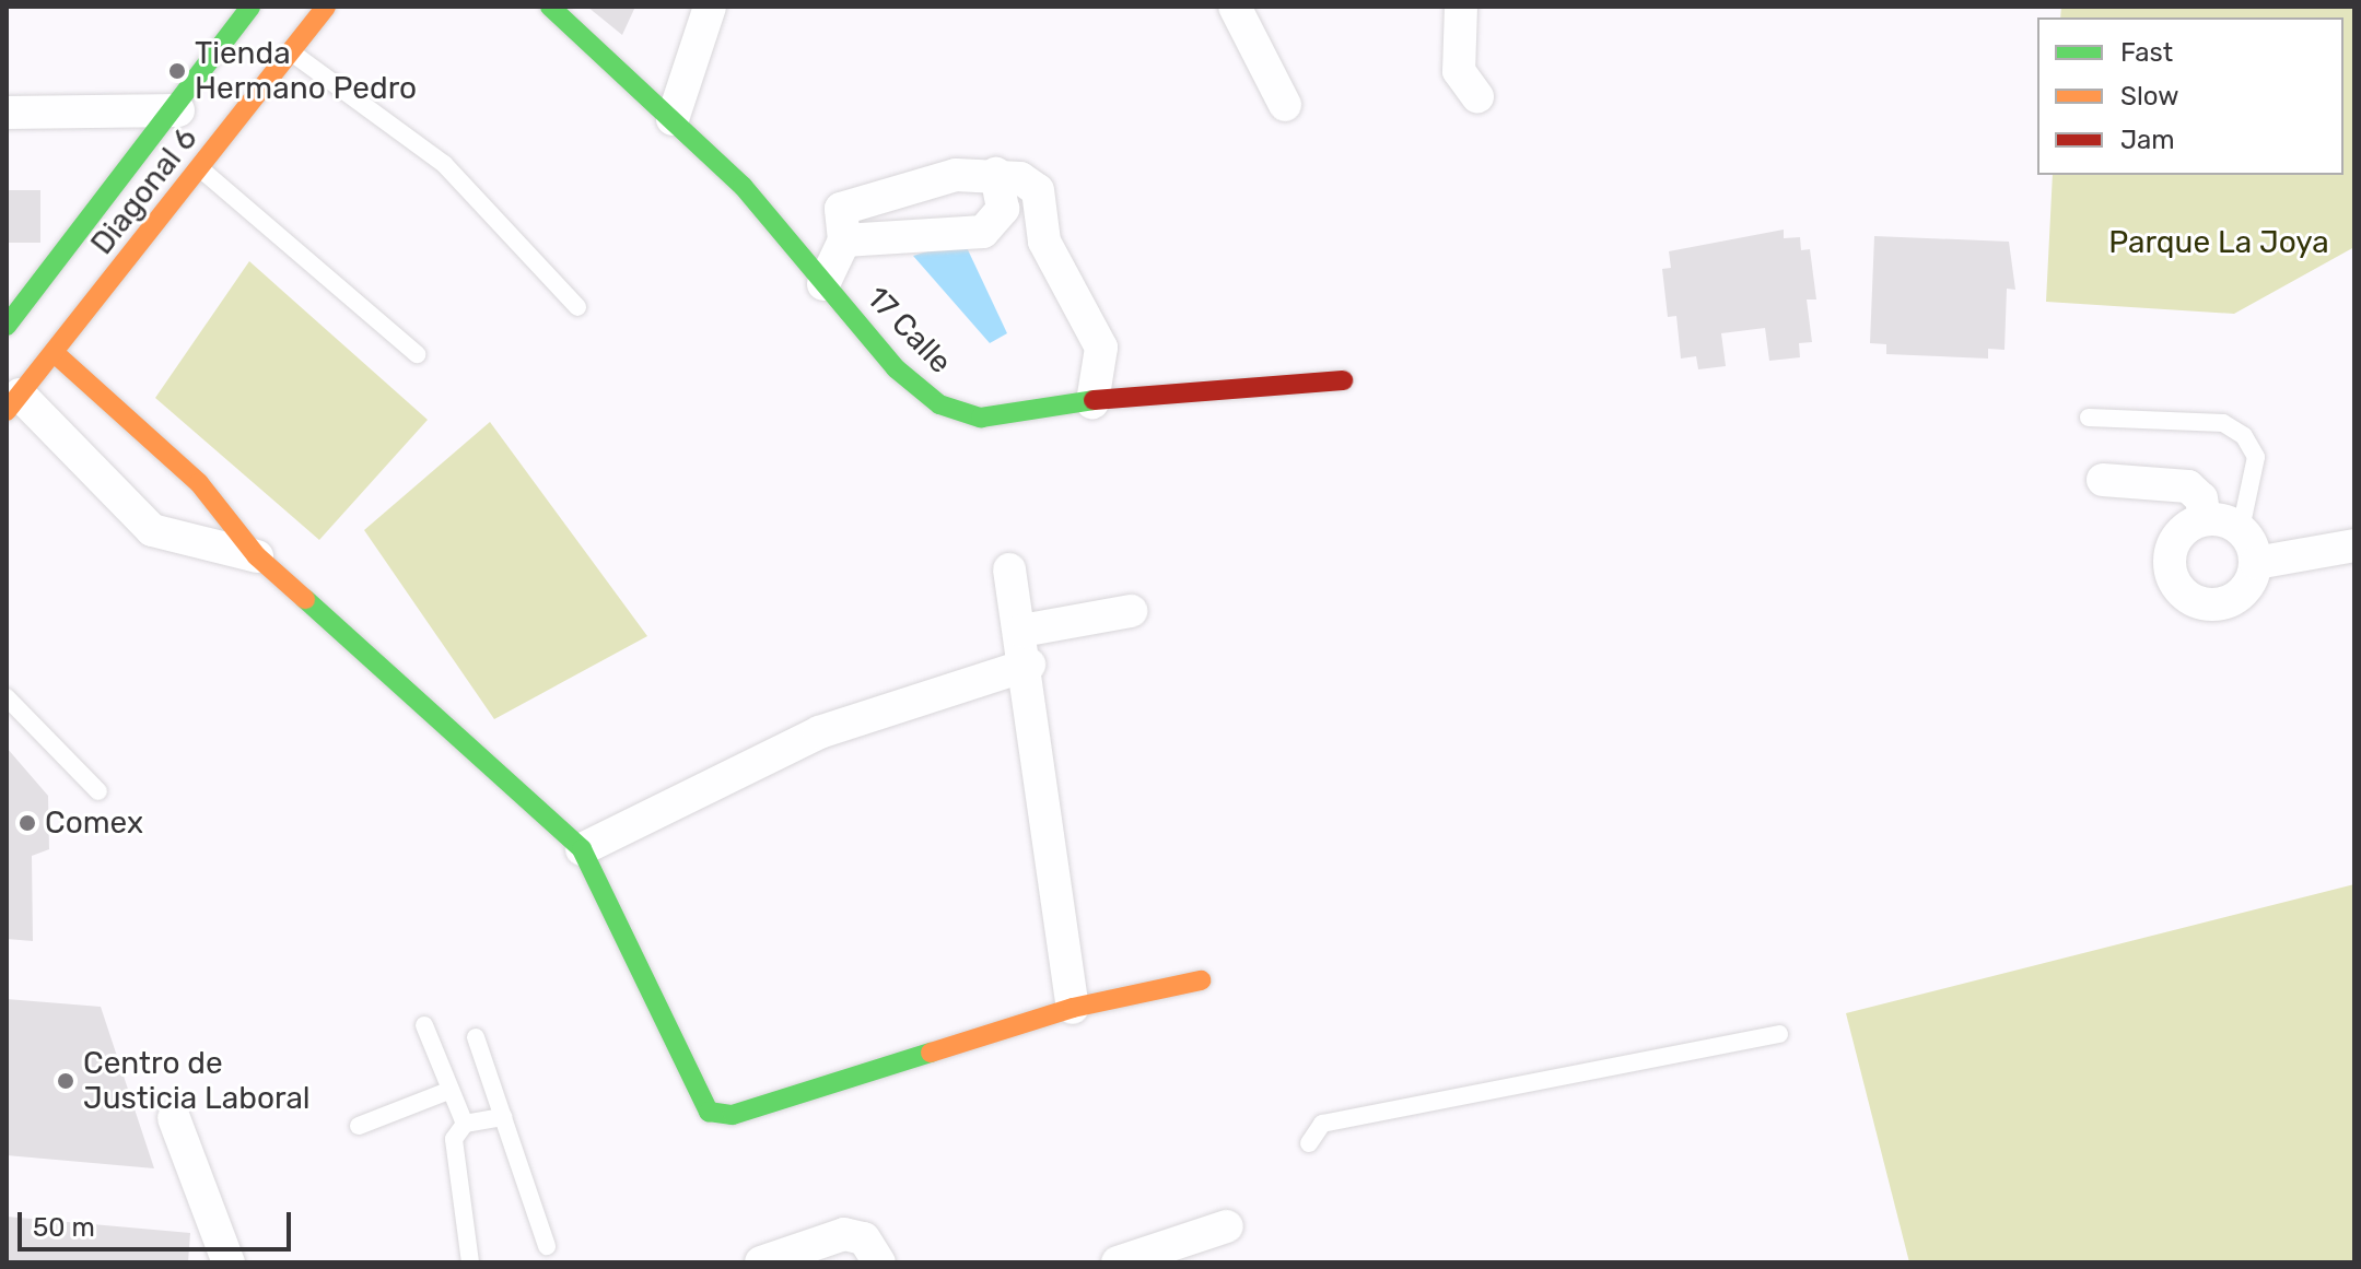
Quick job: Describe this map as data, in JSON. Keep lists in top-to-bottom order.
{
  "streets": {
    "street": ["Diagonal 6", "17 Calle"]
  },
  "parks": ["Parque La Joya"],
  "places": ["Tienda Hermano Pedro", "Comex", "Centro de Justicia Laboral"],
  "legend": ["Fast", "Slow", "Jam"],
  "scale_bar": "50 m"
}
